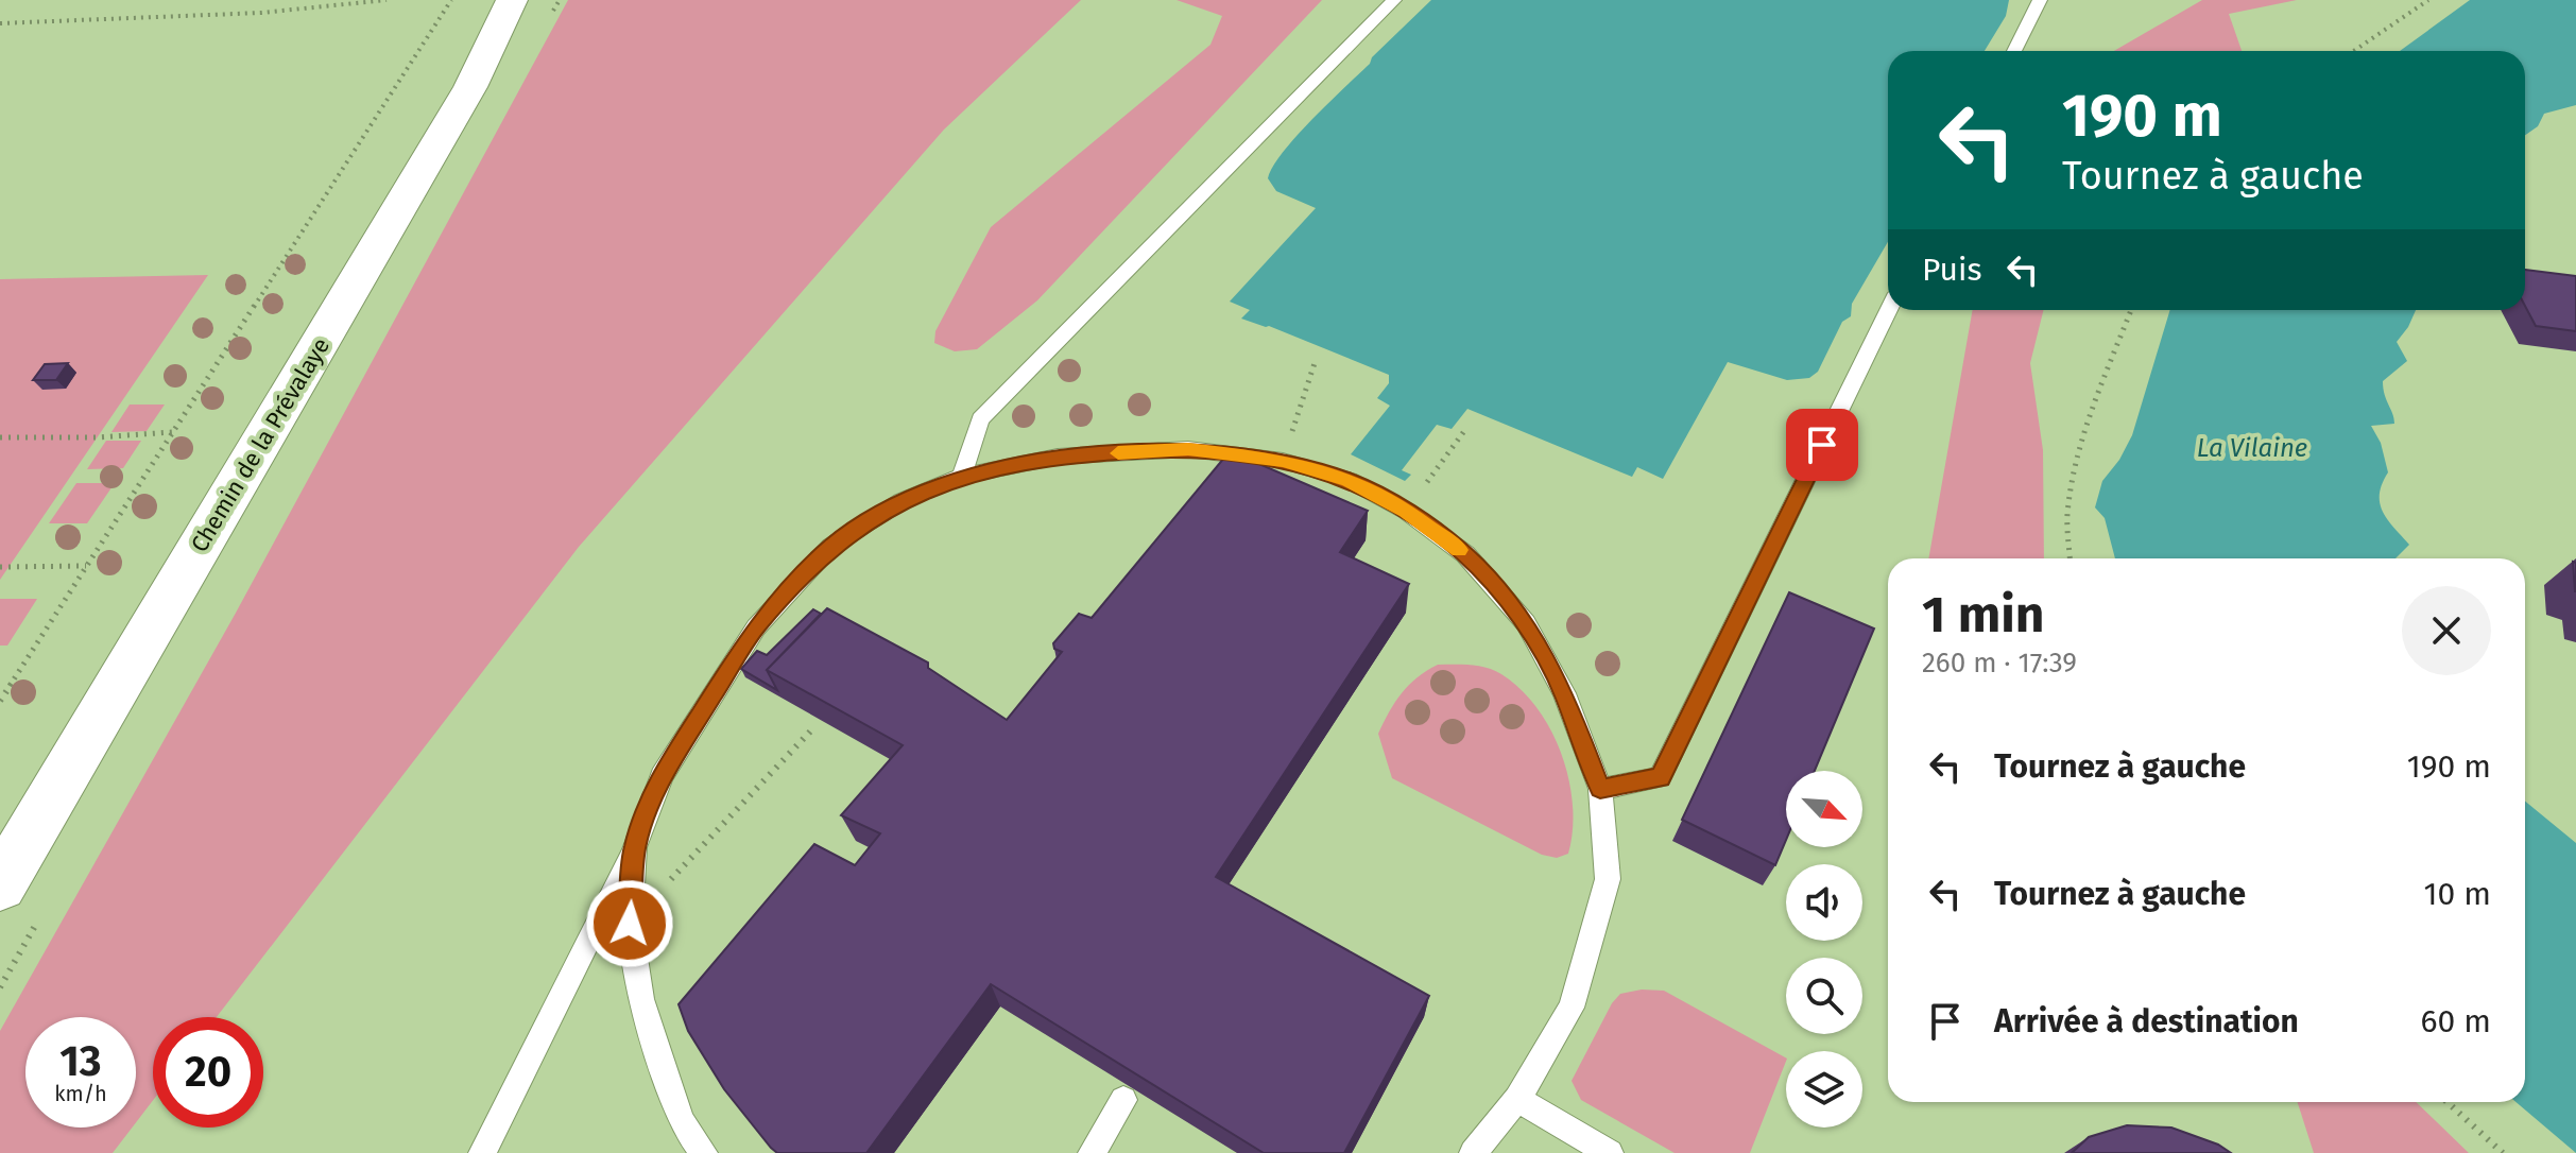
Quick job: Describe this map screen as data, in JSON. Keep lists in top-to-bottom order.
{
  "streets": {
    "street": ["Chemin de la Prévalaye"]
  },
  "water": ["La Vilaine"],
  "north": "bottom right",
  "page": {
    "turn": ["190 m", "Tournez à gauche"],
    "then": "Puis",
    "heading": ["1 min", "260 m · 17:39"],
    "list": [
      {
        "name": "Tournez à gauche",
        "value": "190 m"
      },
      {
        "name": "Tournez à gauche",
        "value": "10 m"
      },
      {
        "name": "Arrivée à destination",
        "value": "60 m"
      }
    ],
    "speed": "13 km/h",
    "limit": "20"
  }
}
